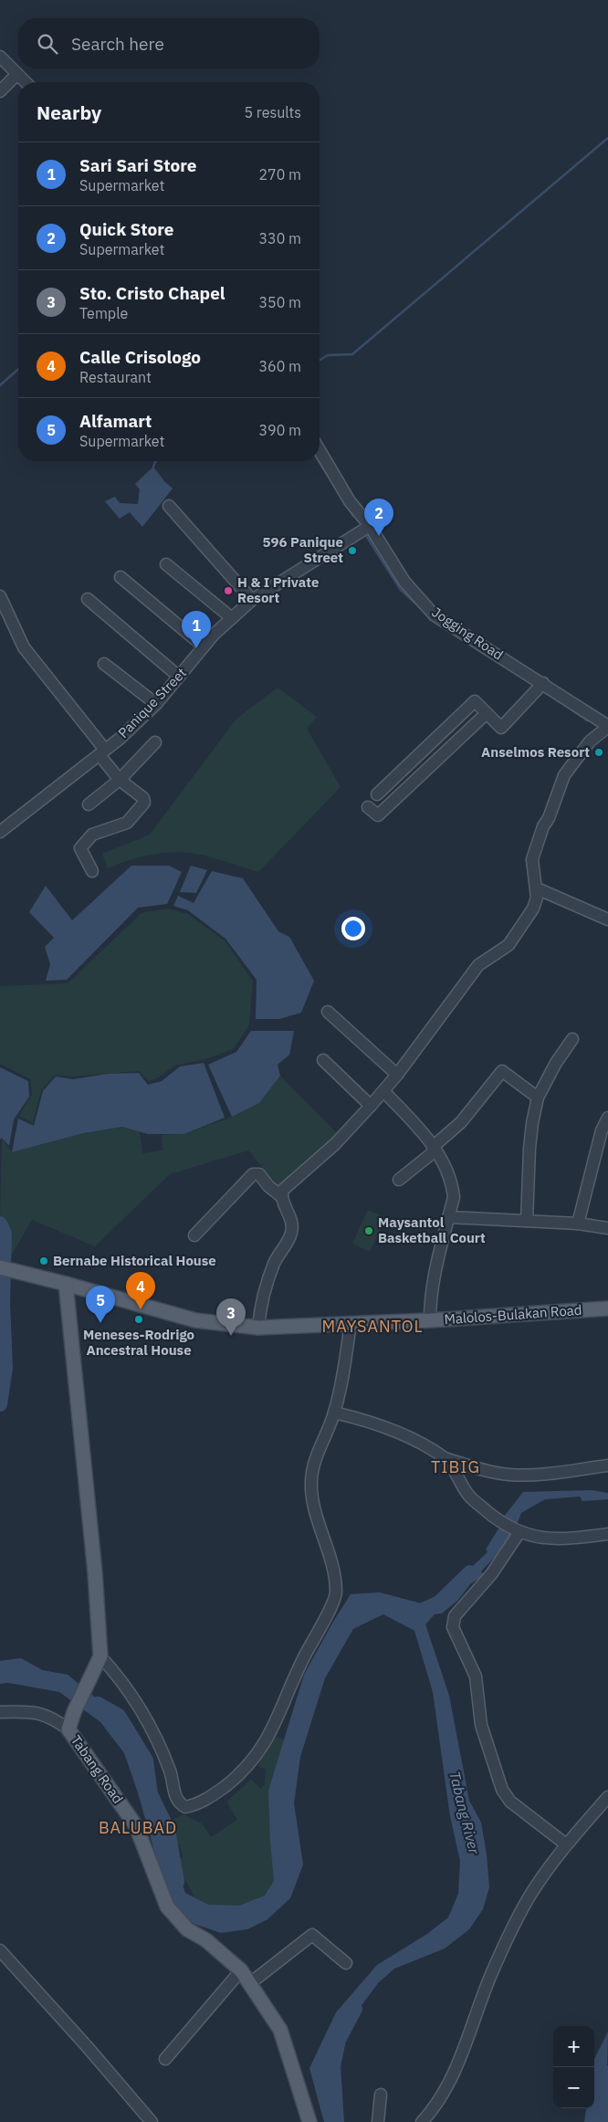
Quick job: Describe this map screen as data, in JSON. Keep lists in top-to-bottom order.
{
  "streets": {
    "main road": ["Malolos-Bulakan Road", "Tabang Road"],
    "street": ["Jogging Road", "Panique Street"]
  },
  "crossings": [
    ["Jogging Road", "Panique Street"],
    ["Malolos-Bulakan Road", "Tabang Road"]
  ],
  "districts": ["MAYSANTOL", "TIBIG", "BALUBAD"],
  "water": ["Tabang River"],
  "places": [
    "596 Panique Street",
    "H & I Private Resort",
    "Anselmos Resort",
    "Maysantol Basketball Court",
    "Bernabe Historical House",
    "Meneses-Rodrigo Ancestral House"
  ],
  "page": {
    "search": "Search here",
    "heading": ["Nearby", "5 results"],
    "list": [
      {
        "mark": "1",
        "name": "Sari Sari Store",
        "note": "Supermarket",
        "value": "270 m"
      },
      {
        "mark": "2",
        "name": "Quick Store",
        "note": "Supermarket",
        "value": "330 m"
      },
      {
        "mark": "3",
        "name": "Sto. Cristo Chapel",
        "note": "Temple",
        "value": "350 m"
      },
      {
        "mark": "4",
        "name": "Calle Crisologo",
        "note": "Restaurant",
        "value": "360 m"
      },
      {
        "mark": "5",
        "name": "Alfamart",
        "note": "Supermarket",
        "value": "390 m"
      }
    ],
    "pins": [
      "2",
      "1",
      "4",
      "5",
      "3"
    ],
    "map_buttons": ["+", "−"]
  }
}
